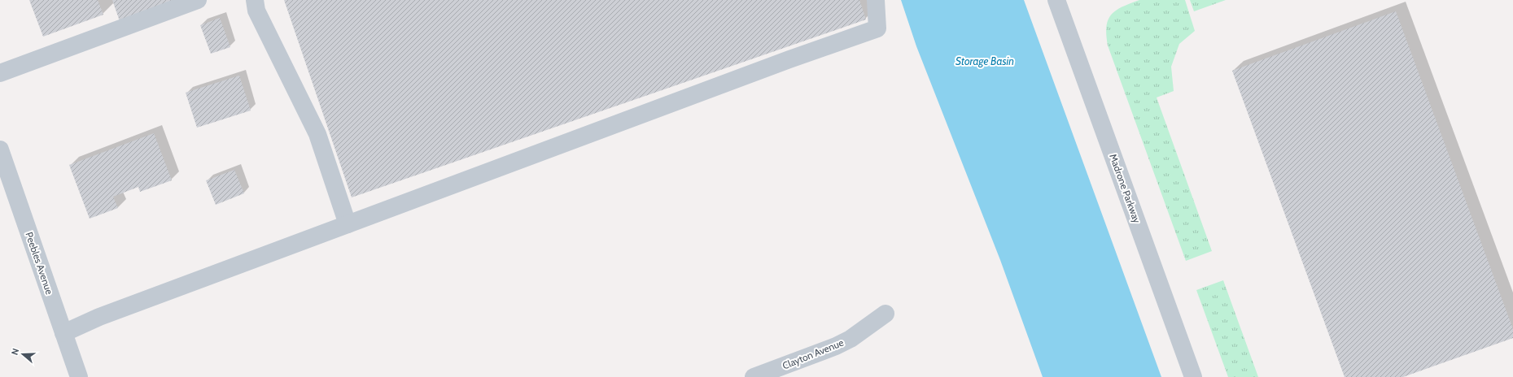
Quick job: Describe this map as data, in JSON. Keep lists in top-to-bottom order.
{
  "streets": {
    "street": ["Madrone Parkway", "Peebles Avenue", "Clayton Avenue"]
  },
  "water": ["Storage Basin"],
  "north": "left"
}
